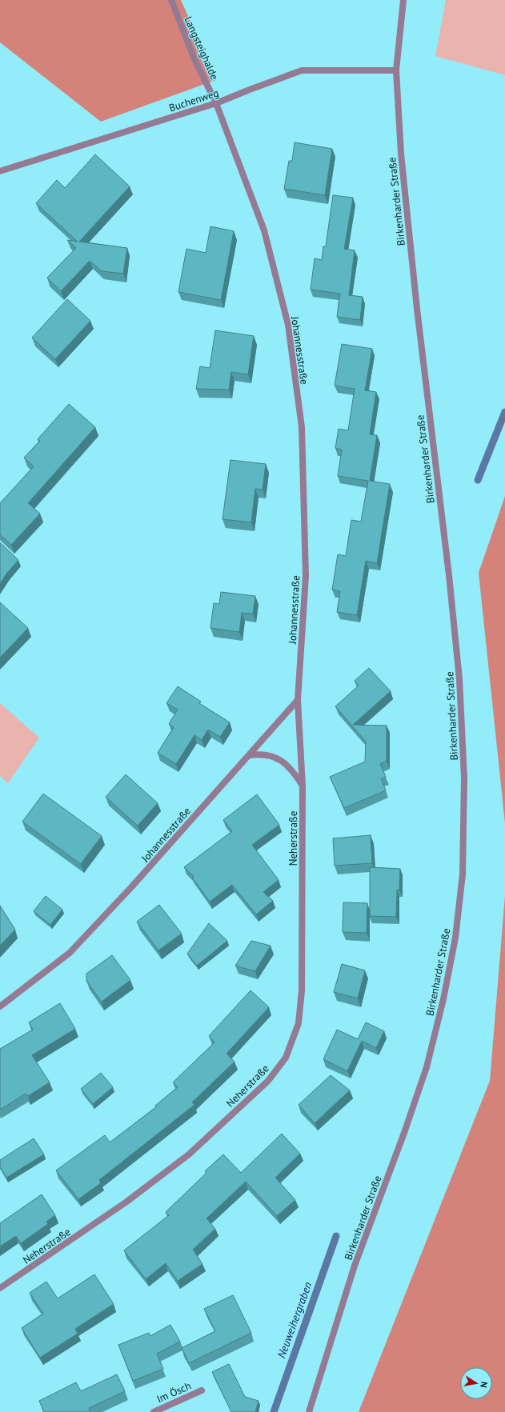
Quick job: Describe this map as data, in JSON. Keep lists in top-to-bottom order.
{
  "streets": {
    "street": [
      "Langsteighalde",
      "Buchenweg",
      "Birkenharder Straße",
      "Johannesstraße",
      "Neherstraße",
      "Im Ösch"
    ]
  },
  "crossings": [
    ["Langsteighalde", "Buchenweg"],
    ["Langsteighalde", "Johannesstraße"],
    ["Buchenweg", "Birkenharder Straße"],
    ["Buchenweg", "Johannesstraße"],
    ["Johannesstraße", "Neherstraße"]
  ],
  "water": ["Neuweihergraben"],
  "north": "right"
}
